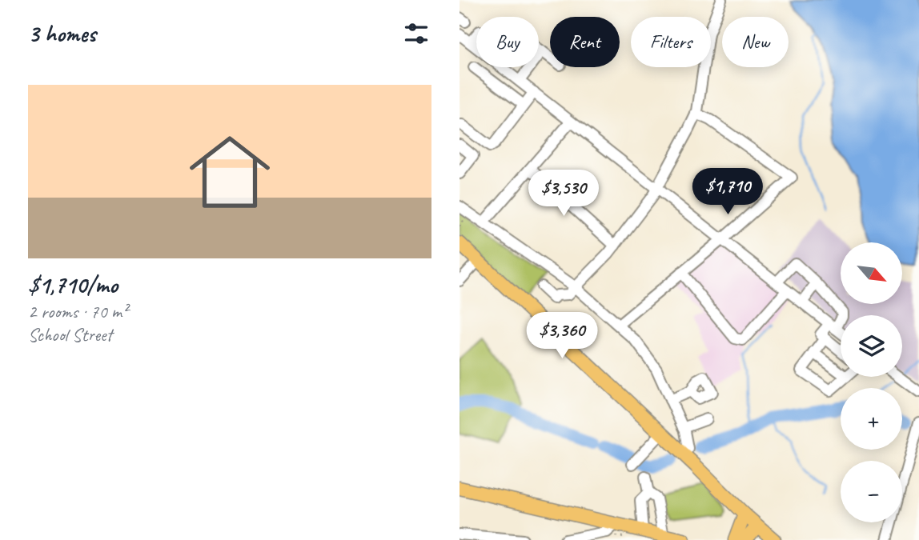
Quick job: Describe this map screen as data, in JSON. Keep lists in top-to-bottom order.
{
  "north": "bottom right",
  "page": {
    "heading": "3 homes",
    "chip": [
      "Buy",
      "Rent",
      "Filters",
      "New"
    ],
    "list": [
      {
        "name": "$1,710/mo",
        "note": "2 rooms · 70 m² · School Street"
      }
    ],
    "price": ["$1,710", "$3,530", "$3,360"],
    "map_buttons": ["+", "−"]
  }
}
